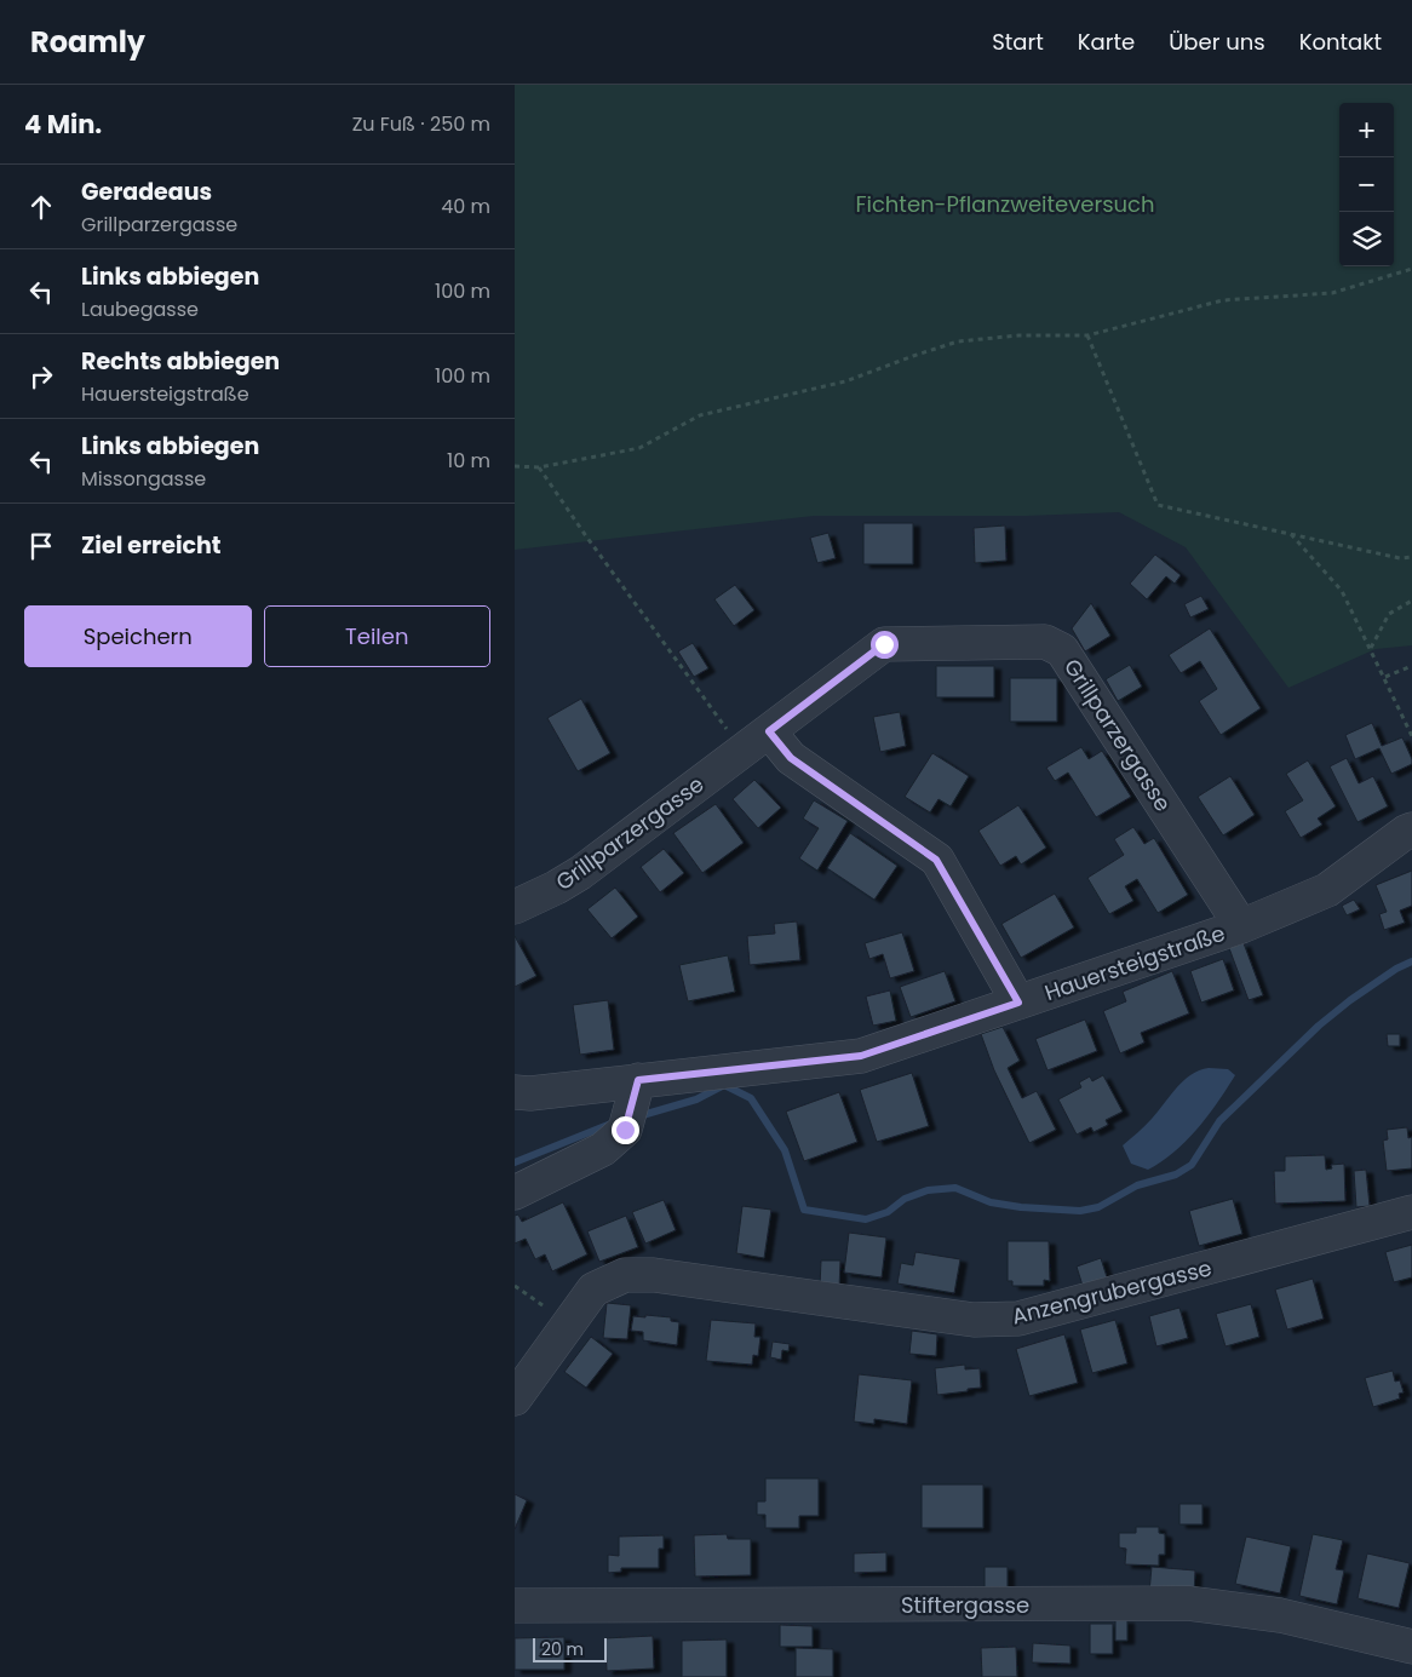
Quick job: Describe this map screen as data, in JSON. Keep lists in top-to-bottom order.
{
  "streets": {
    "street": [
      "Grillparzergasse",
      "Hauersteigstraße",
      "Anzengrubergasse",
      "Stiftergasse"
    ]
  },
  "crossings": [
    ["Grillparzergasse", "Hauersteigstraße"]
  ],
  "parks": ["Fichten-Pflanzweiteversuch"],
  "scale_bar": "20 m",
  "page": {
    "header": "Roamly",
    "nav": [
      "Start",
      "Karte",
      "Über uns",
      "Kontakt"
    ],
    "heading": ["4 Min.", "Zu Fuß · 250 m"],
    "map_buttons": ["+", "−"],
    "list": [
      ["Geradeaus", "Grillparzergasse", "40 m"],
      ["Links abbiegen", "Laubegasse", "100 m"],
      ["Rechts abbiegen", "Hauersteigstraße", "100 m"],
      ["Links abbiegen", "Missongasse", "10 m"],
      "Ziel erreicht"
    ],
    "buttons": ["Speichern", "Teilen"],
    "scale": "20 m"
  }
}
